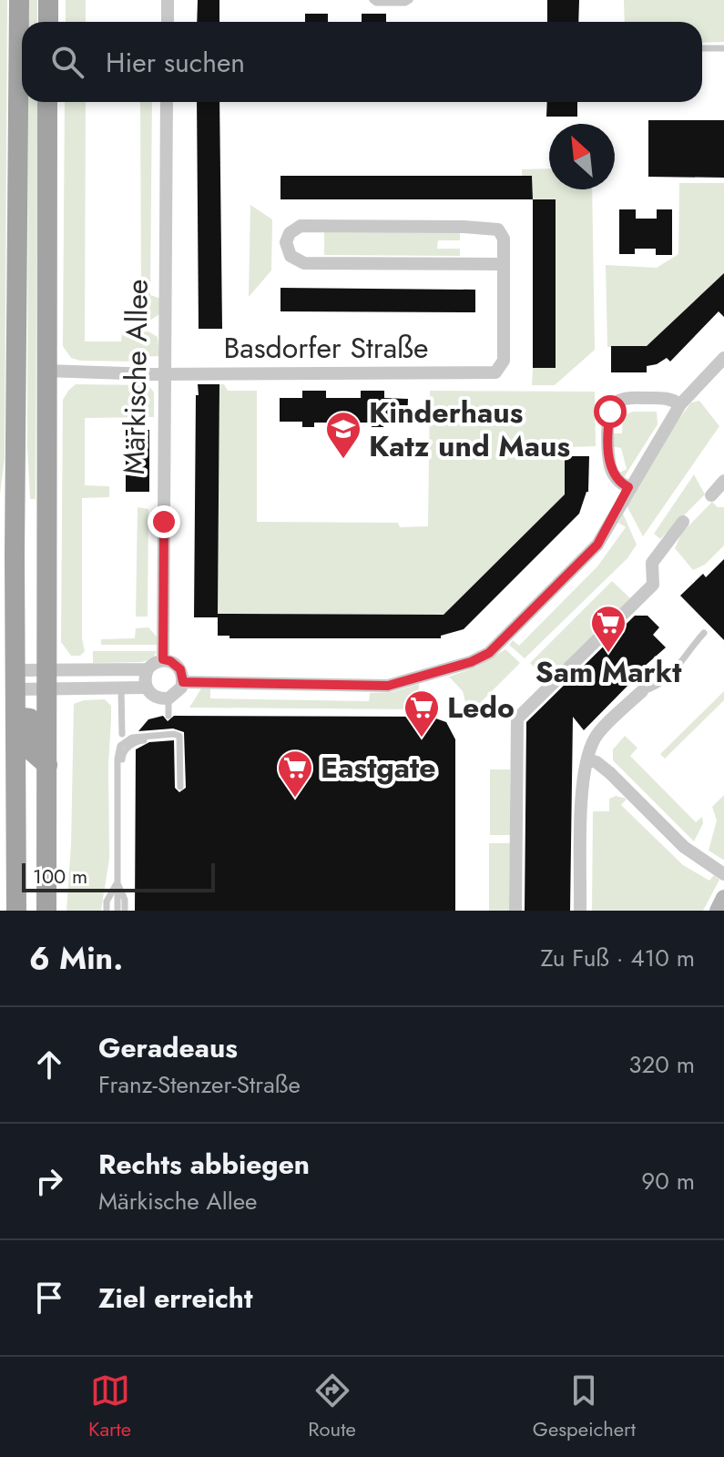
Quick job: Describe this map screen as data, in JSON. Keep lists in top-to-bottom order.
{
  "streets": {
    "street": ["Basdorfer Straße", "Märkische Allee"]
  },
  "crossings": [
    ["Basdorfer Straße", "Märkische Allee"]
  ],
  "places": {
    "school or university": ["Kinderhaus Katz und Maus"],
    "supermarket": ["Sam Markt", "Ledo", "Eastgate"]
  },
  "scale_bar": "100 m",
  "north": "top left",
  "page": {
    "search": "Hier suchen",
    "scale": "100 m",
    "heading": ["6 Min.", "Zu Fuß · 410 m"],
    "list": [
      ["Geradeaus", "Franz-Stenzer-Straße", "320 m"],
      ["Rechts abbiegen", "Märkische Allee", "90 m"],
      "Ziel erreicht"
    ],
    "nav": ["Karte", "Route", "Gespeichert"]
  }
}
